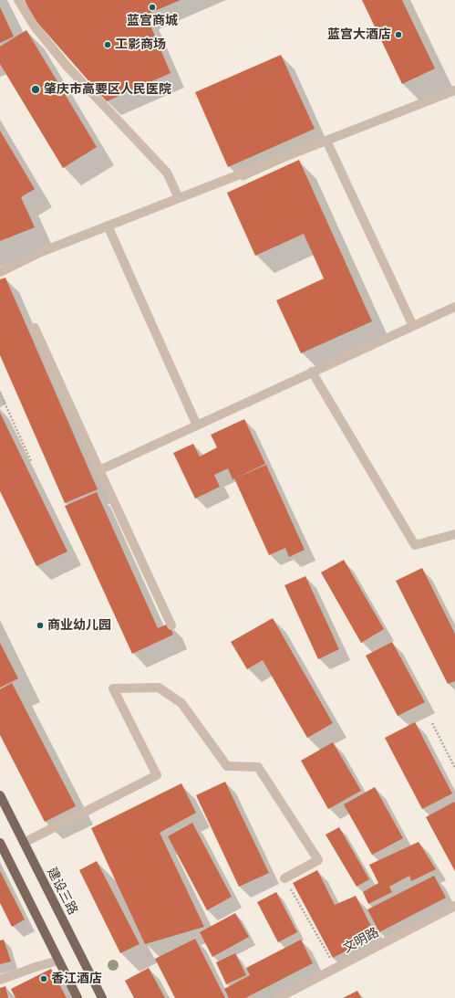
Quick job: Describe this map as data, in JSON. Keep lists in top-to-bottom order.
{
  "streets": {
    "main road": ["建设三路"],
    "street": ["文明路"]
  },
  "places": [
    "蓝宫商城",
    "蓝宫大酒店",
    "工影商场",
    "肇庆市高要区人民医院",
    "商业幼儿园",
    "香江酒店"
  ]
}
